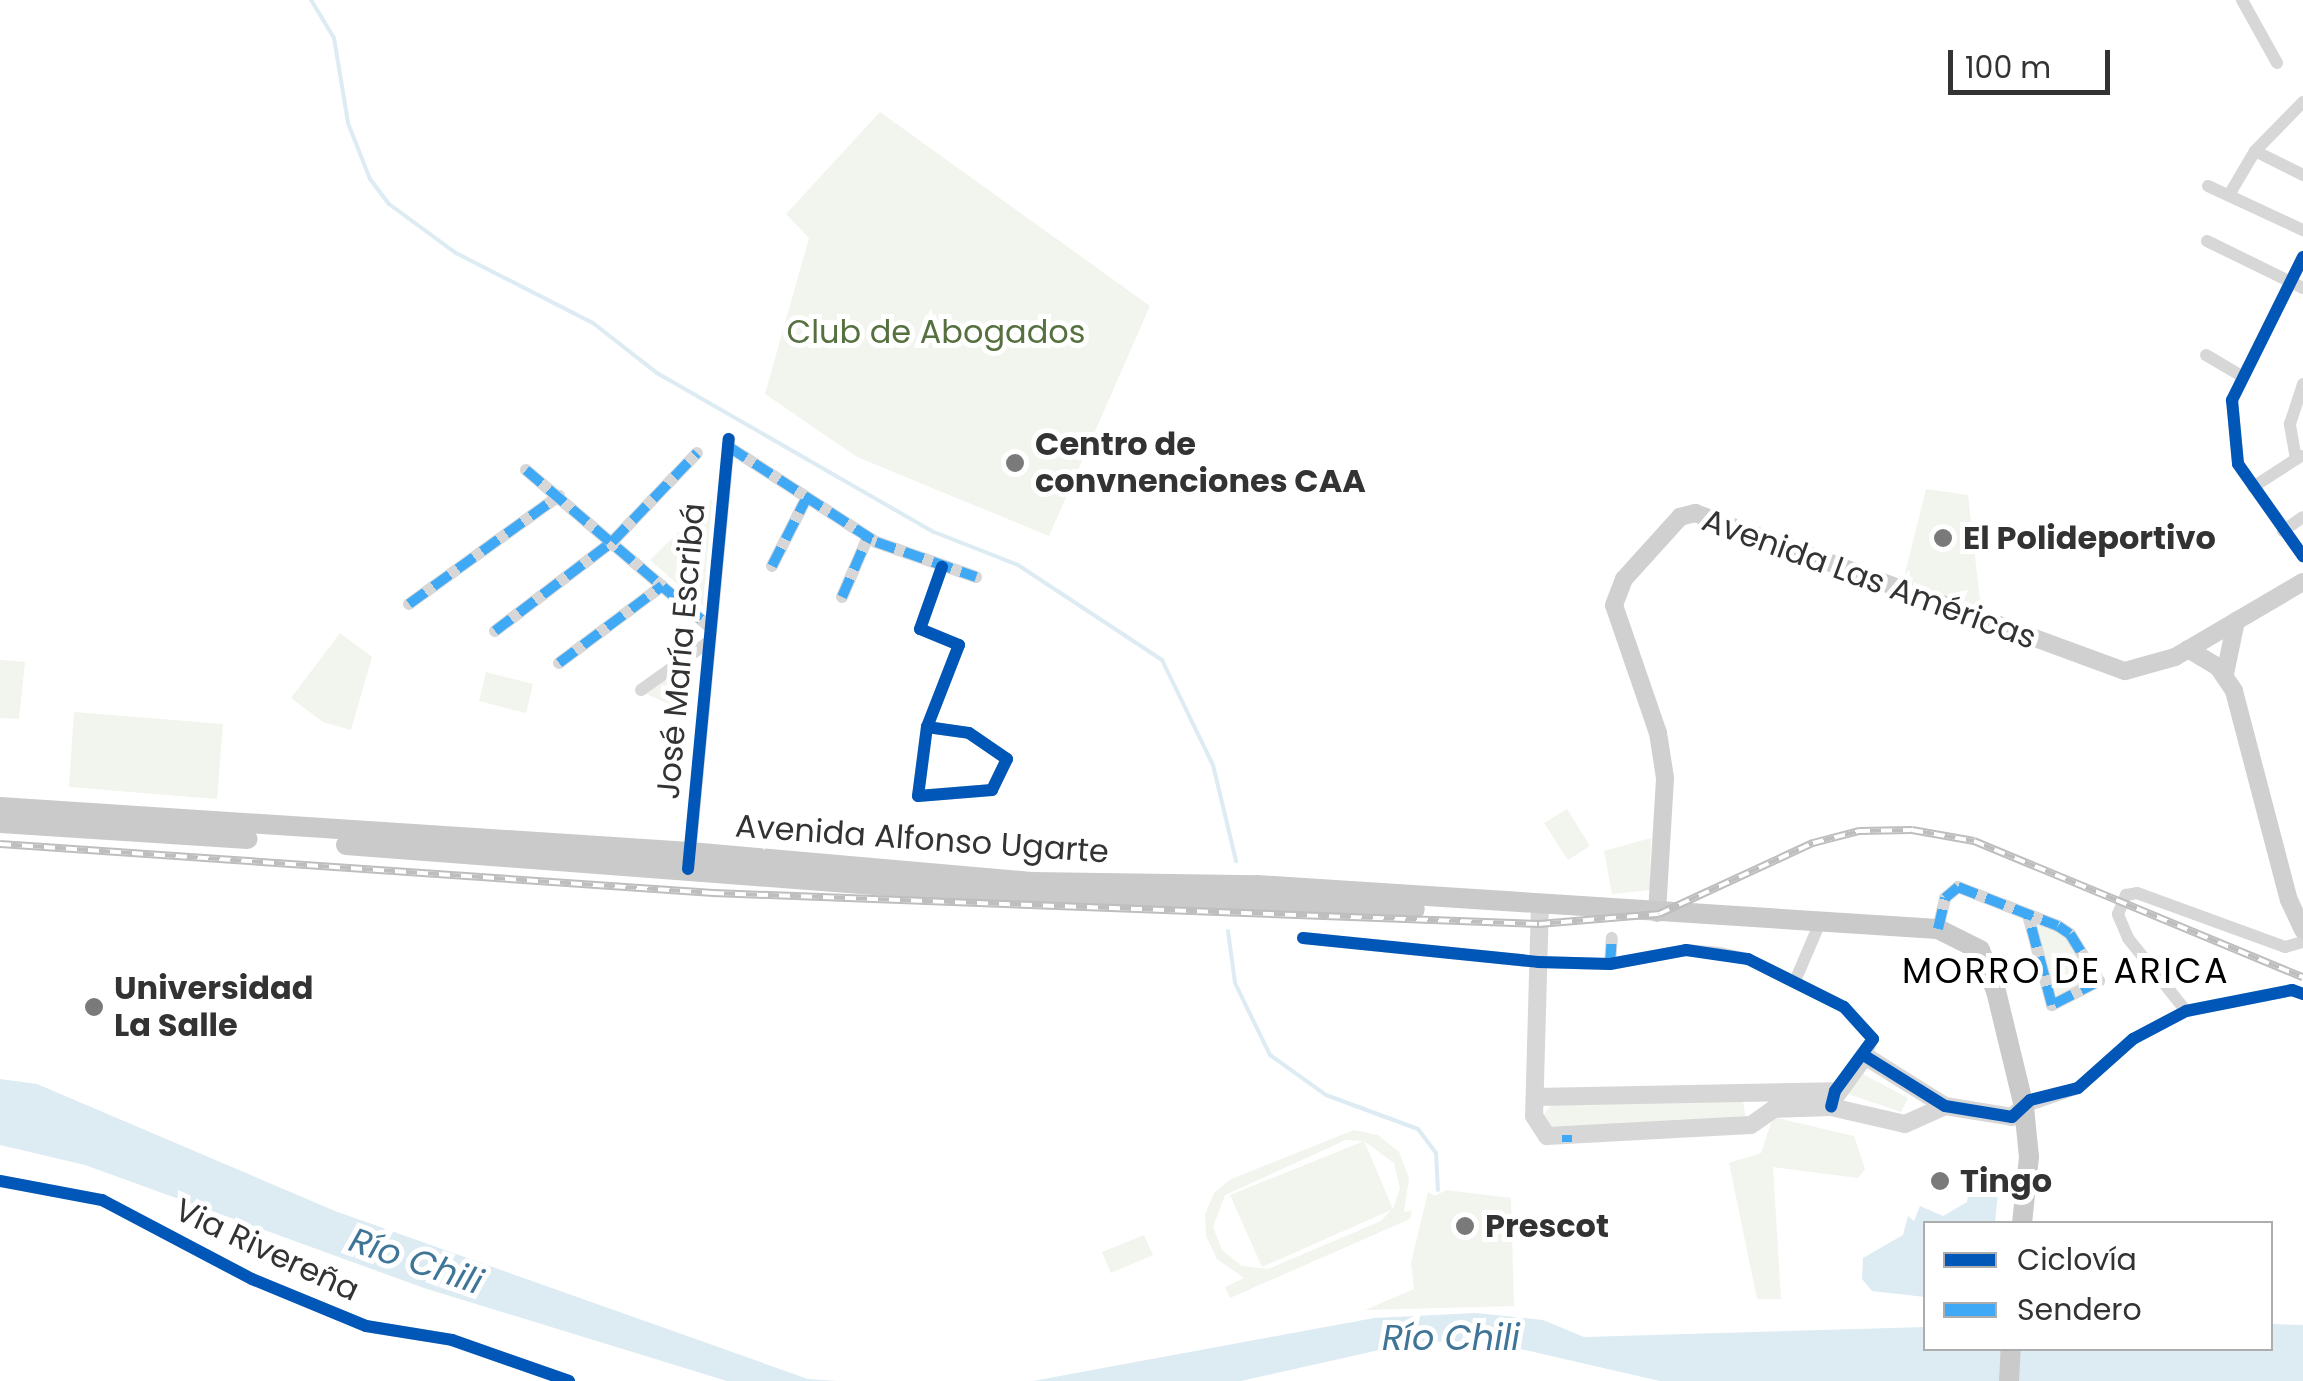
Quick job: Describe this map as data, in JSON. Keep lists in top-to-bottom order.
{
  "streets": {
    "main road": ["Avenida Las Américas", "Avenida Alfonso Ugarte"],
    "street": ["José María Escribá", "Via Rivereña"]
  },
  "crossings": [
    ["Avenida Las Américas", "Avenida Alfonso Ugarte"],
    ["José María Escribá", "Avenida Alfonso Ugarte"]
  ],
  "districts": ["MORRO DE ARICA"],
  "water": ["Río Chili"],
  "parks": ["Club de Abogados"],
  "places": [
    "Centro de convnenciones CAA",
    "El Polideportivo",
    "Universidad La Salle",
    "Tingo",
    "Prescot"
  ],
  "legend": ["Ciclovía", "Sendero"],
  "scale_bar": "100 m"
}
